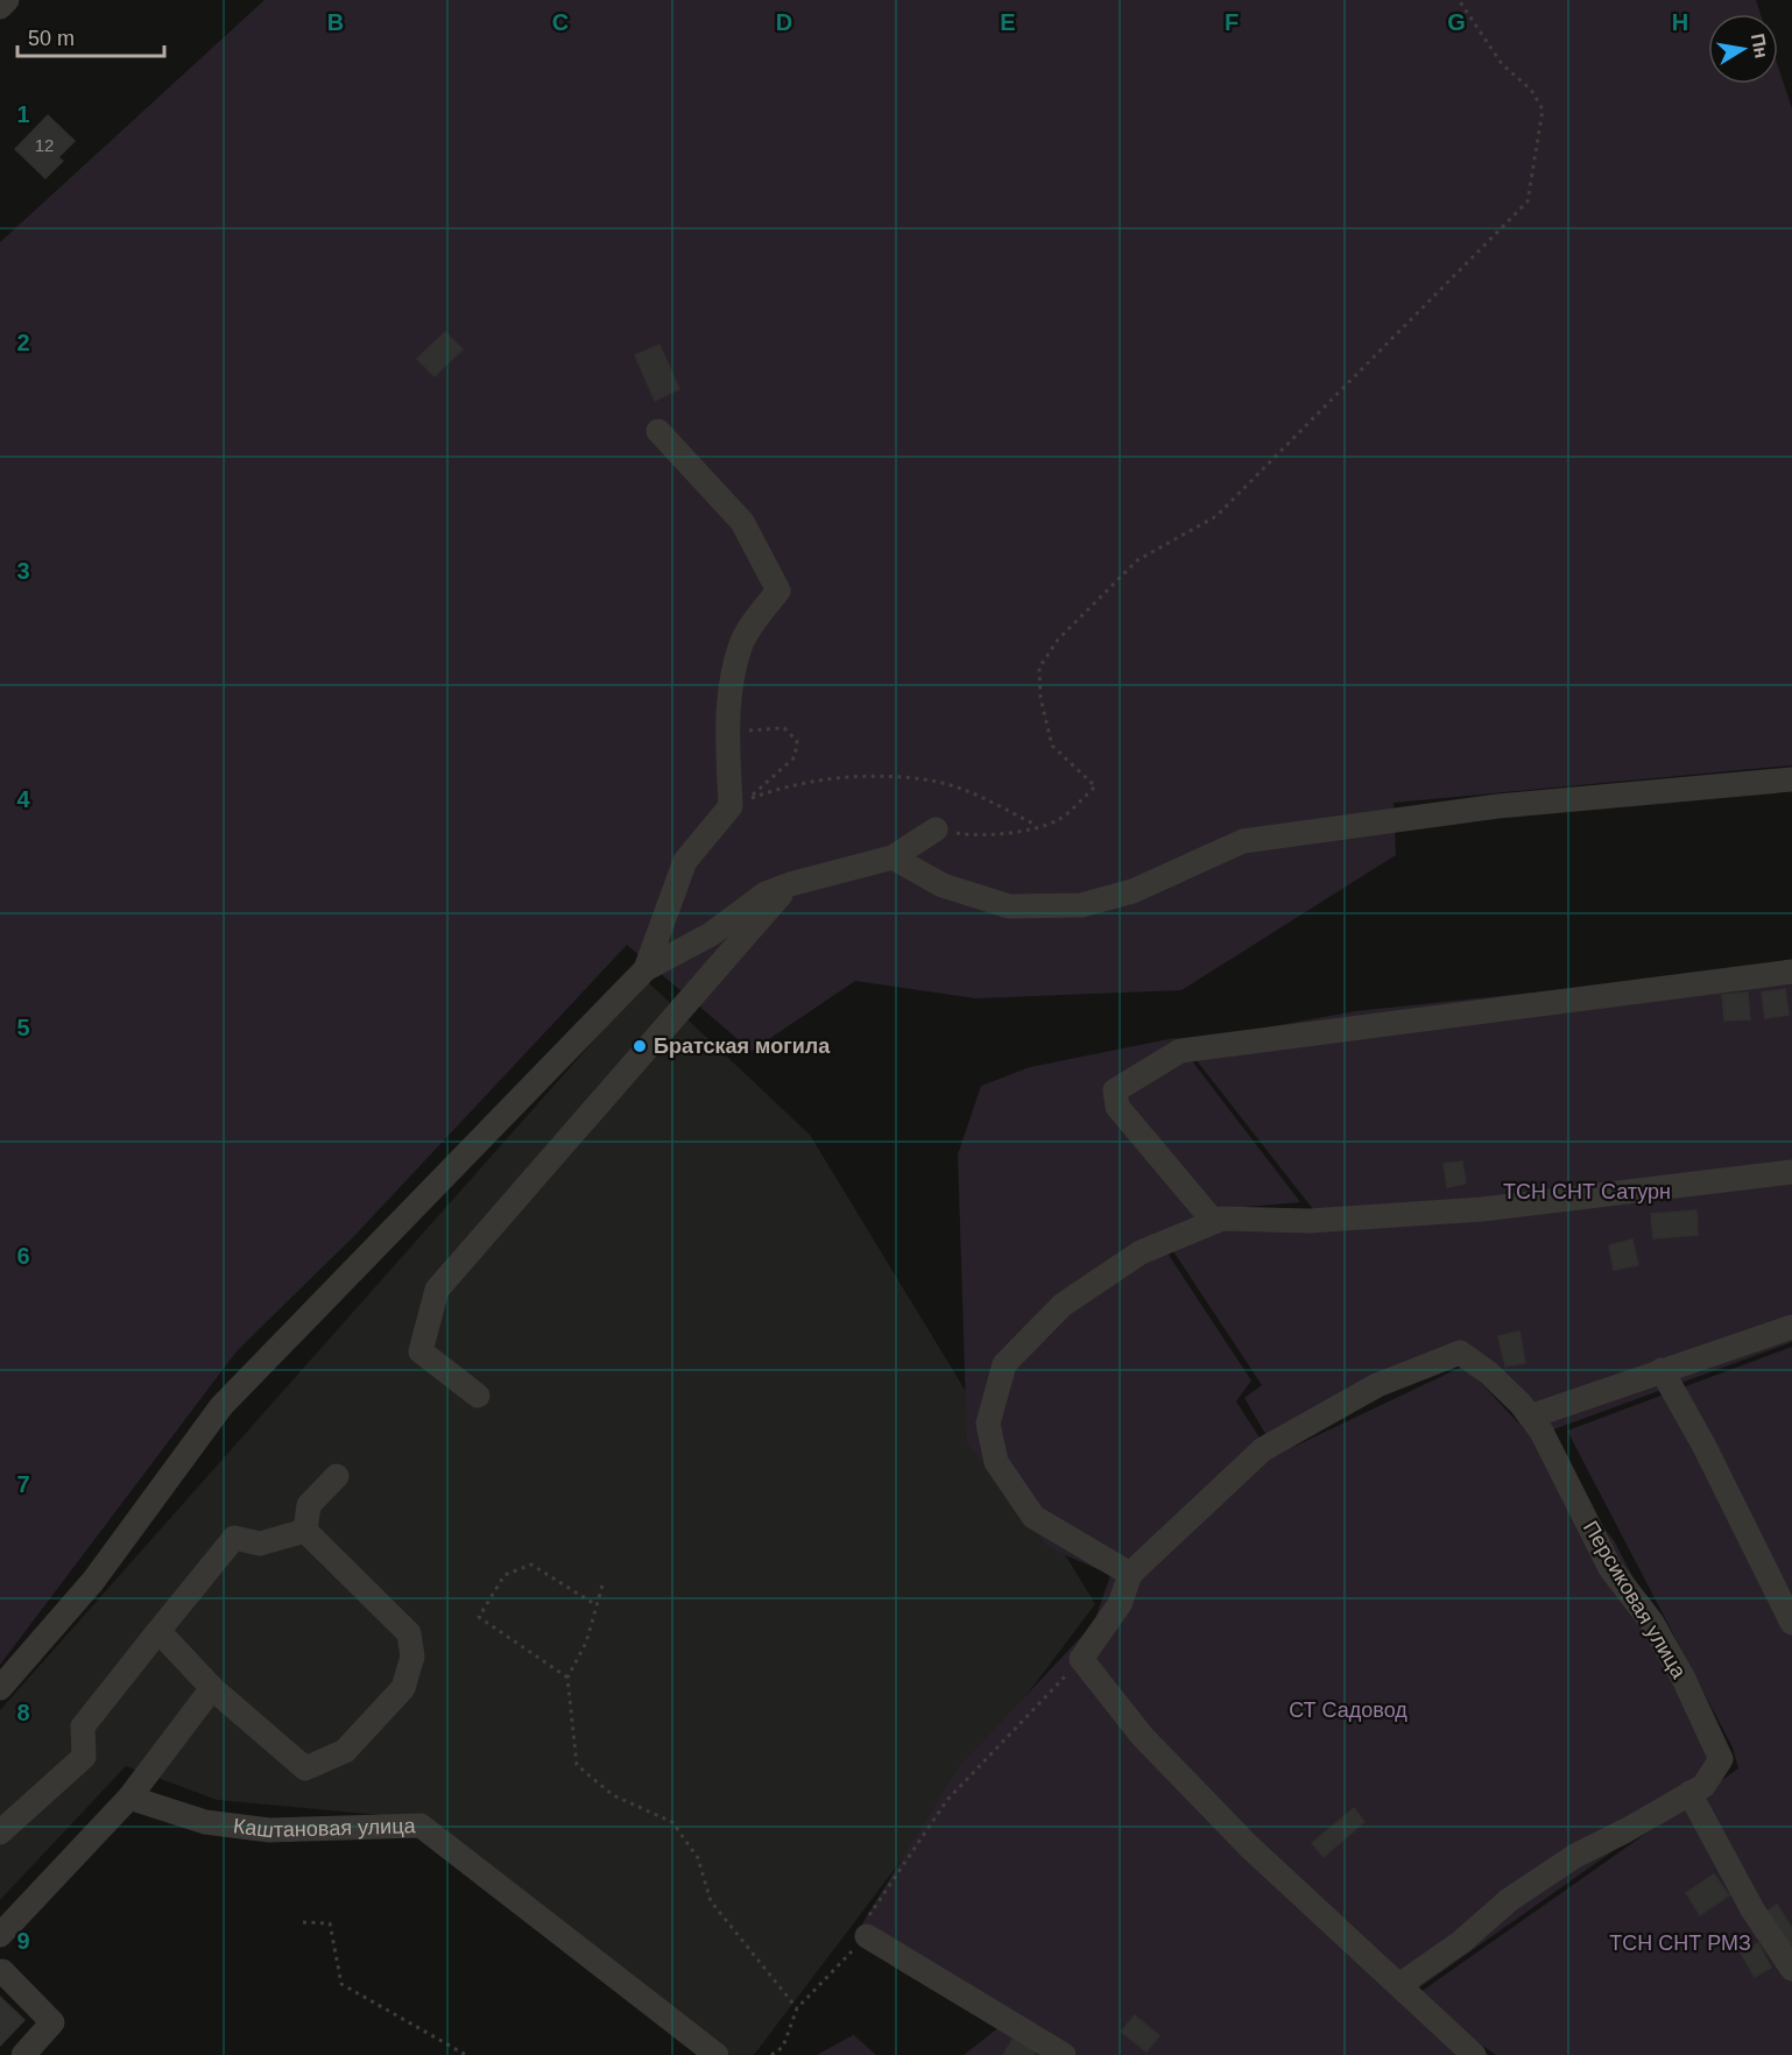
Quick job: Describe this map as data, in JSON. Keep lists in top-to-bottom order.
{
  "streets": {
    "street": ["Персиковая улица", "Каштановая улица"]
  },
  "parks": ["ТСН СНТ Сатурн", "СТ Садовод", "ТСН СНТ РМЗ"],
  "places": ["Братская могила"],
  "house_numbers": ["12"],
  "scale_bar": "50 m",
  "north": "right",
  "grid": {
    "columns": [
      "B",
      "C",
      "D",
      "E",
      "F",
      "G",
      "H"
    ],
    "rows": [
      "1",
      "2",
      "3",
      "4",
      "5",
      "6",
      "7",
      "8",
      "9"
    ]
  }
}
